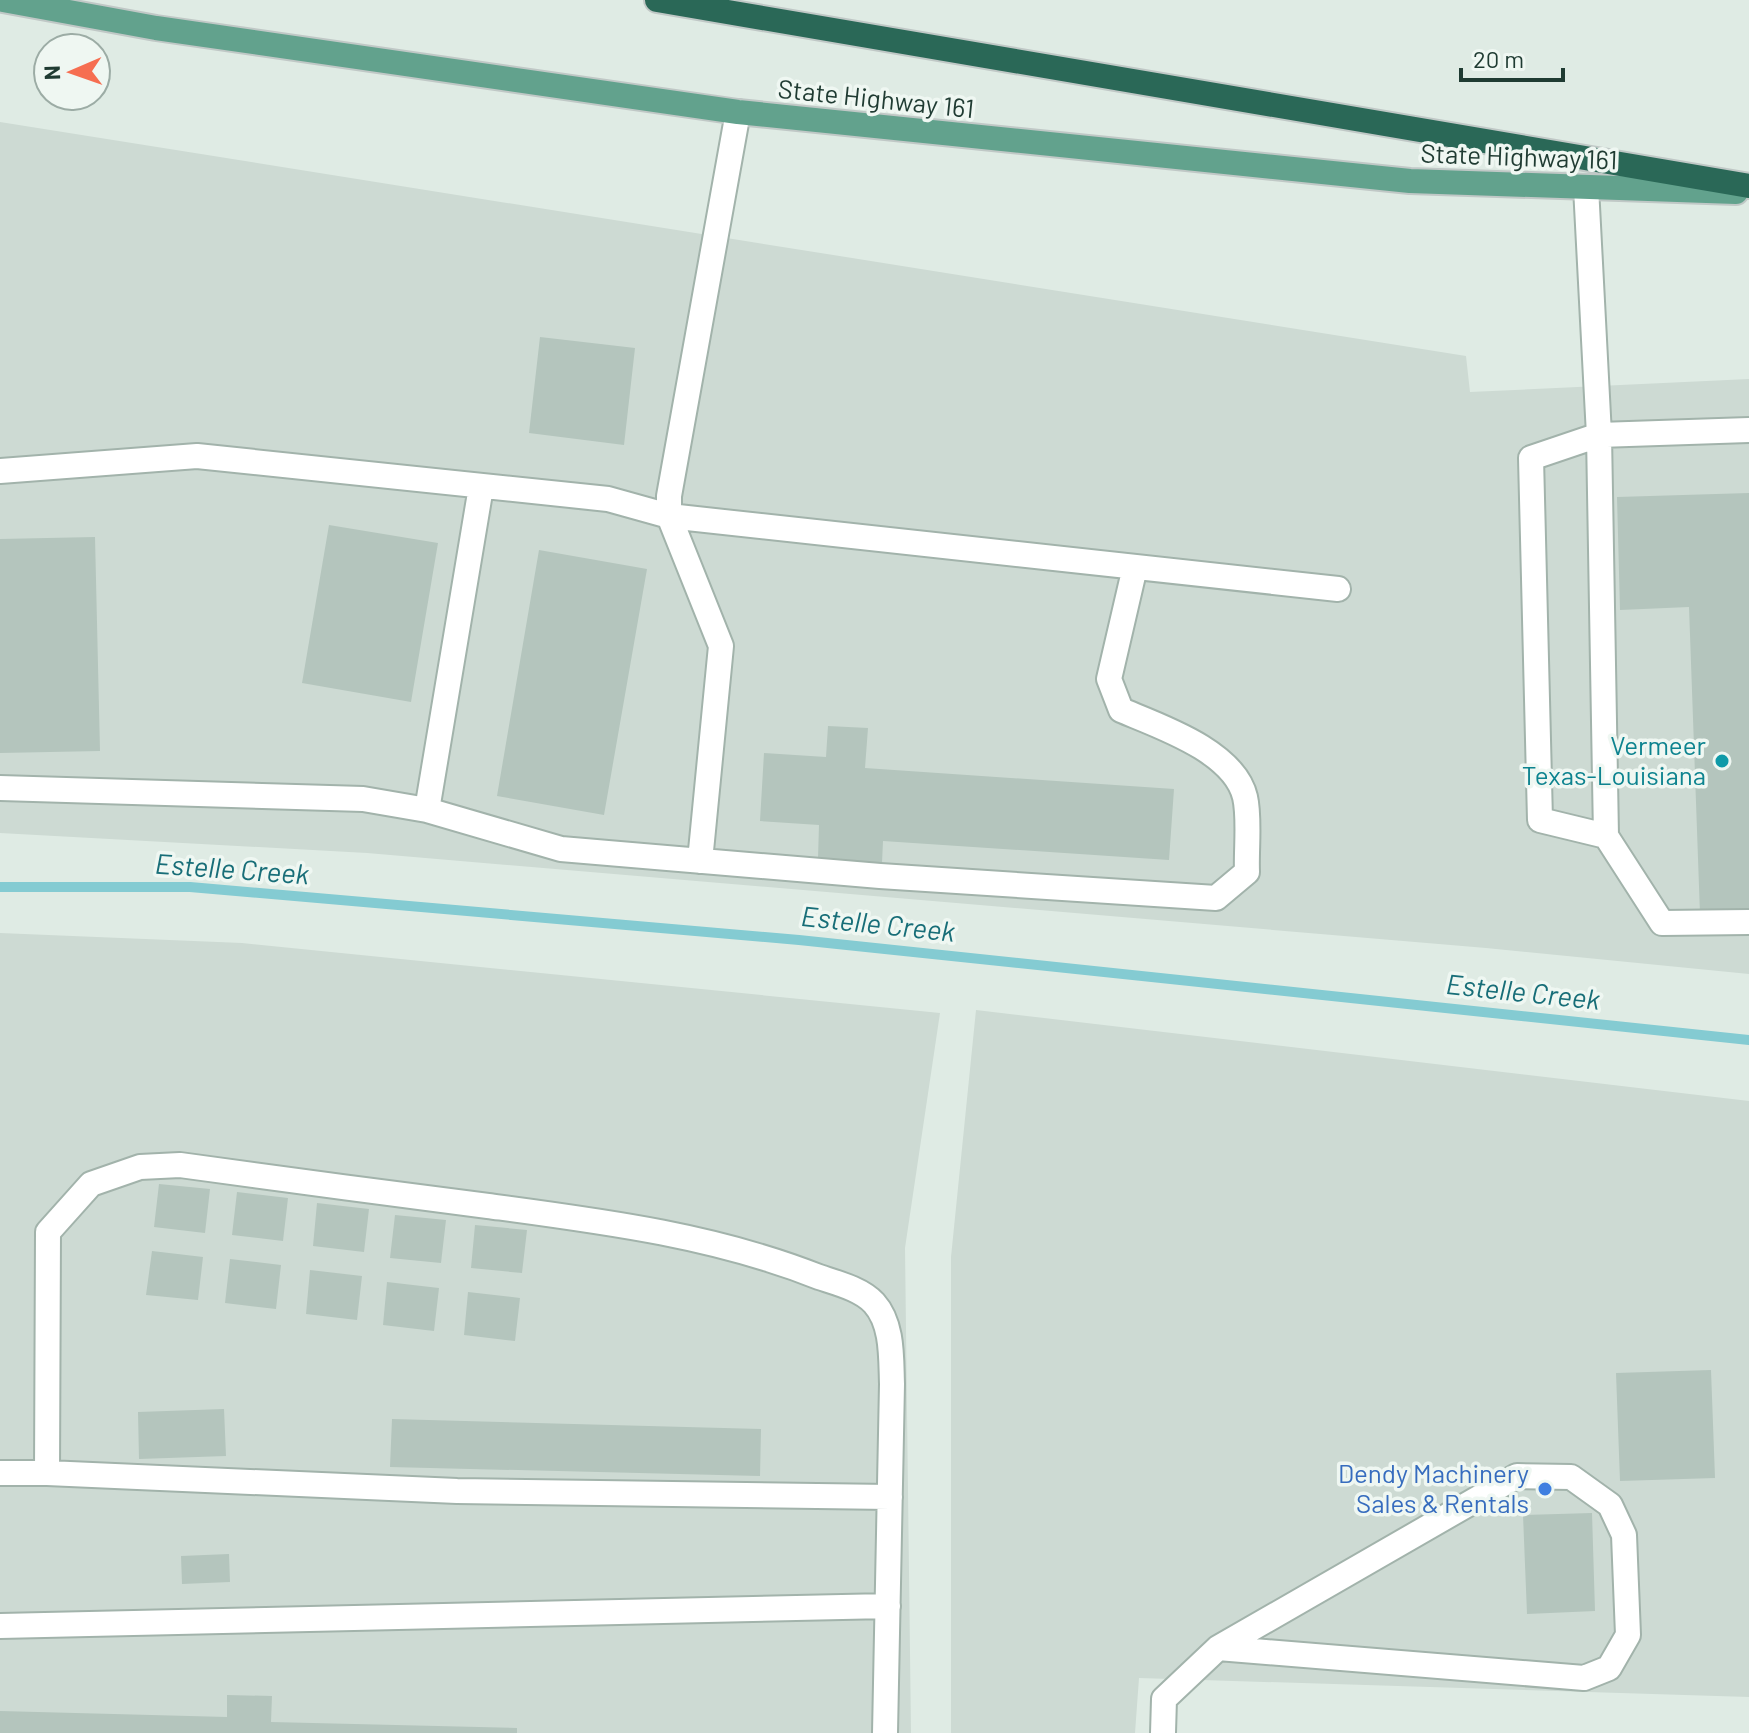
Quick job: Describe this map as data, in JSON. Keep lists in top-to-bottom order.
{
  "streets": {
    "main road": ["State Highway 161"]
  },
  "water": ["Estelle Creek"],
  "places": ["Vermeer Texas-Louisiana", "Dendy Machinery Sales & Rentals"],
  "scale_bar": "20 m",
  "north": "left"
}
